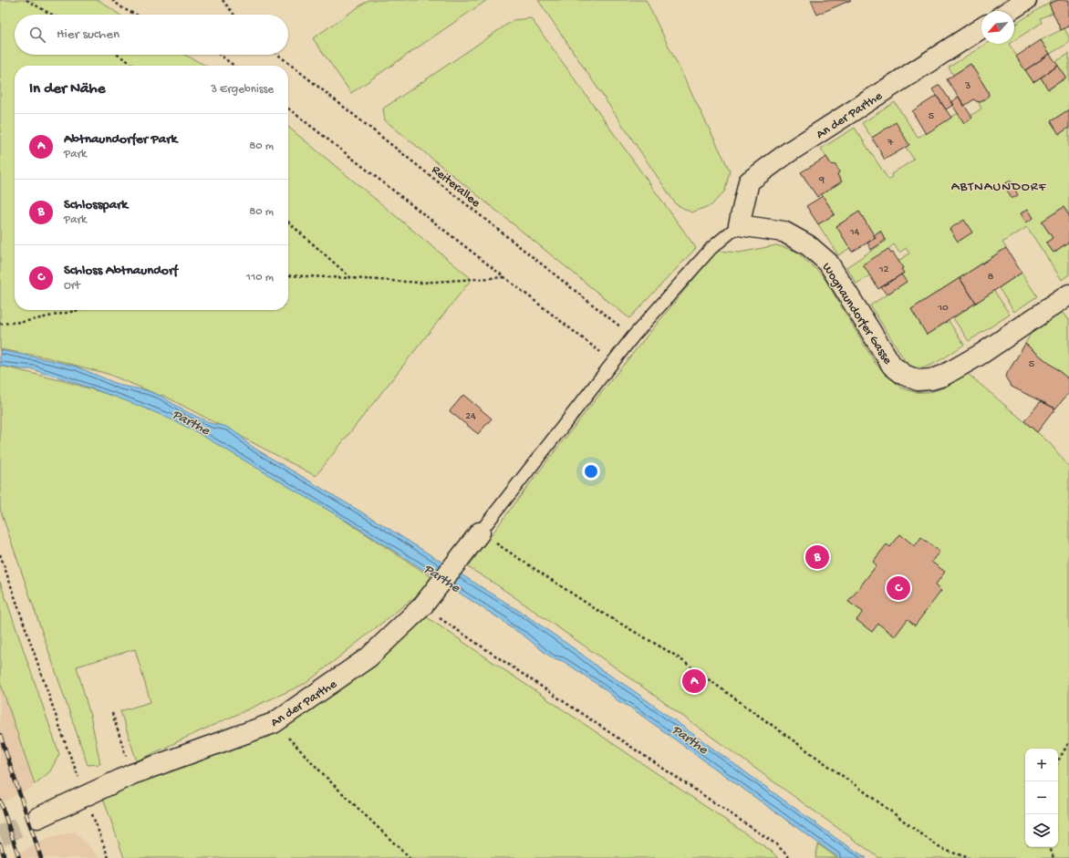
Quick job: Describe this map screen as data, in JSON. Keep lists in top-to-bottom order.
{
  "streets": {
    "street": ["An der Parthe", "Wognaundorfer Gasse"],
    "path": ["Reiterallee"]
  },
  "crossings": [
    ["An der Parthe", "Wognaundorfer Gasse"]
  ],
  "districts": ["ABTNAUNDORF"],
  "water": ["Parthe"],
  "house_numbers": [
    "3",
    "5",
    "7",
    "9",
    "14",
    "12",
    "8",
    "10",
    "5",
    "24"
  ],
  "north": "bottom left",
  "page": {
    "search": "Hier suchen",
    "heading": ["In der Nähe", "3 Ergebnisse"],
    "list": [
      {
        "mark": "A",
        "name": "Abtnaundorfer Park",
        "note": "Park",
        "value": "80 m"
      },
      {
        "mark": "B",
        "name": "Schlosspark",
        "note": "Park",
        "value": "80 m"
      },
      {
        "mark": "C",
        "name": "Schloss Abtnaundorf",
        "note": "Ort",
        "value": "110 m"
      }
    ],
    "pins": ["B", "C", "A"],
    "map_buttons": ["+", "−"]
  }
}
